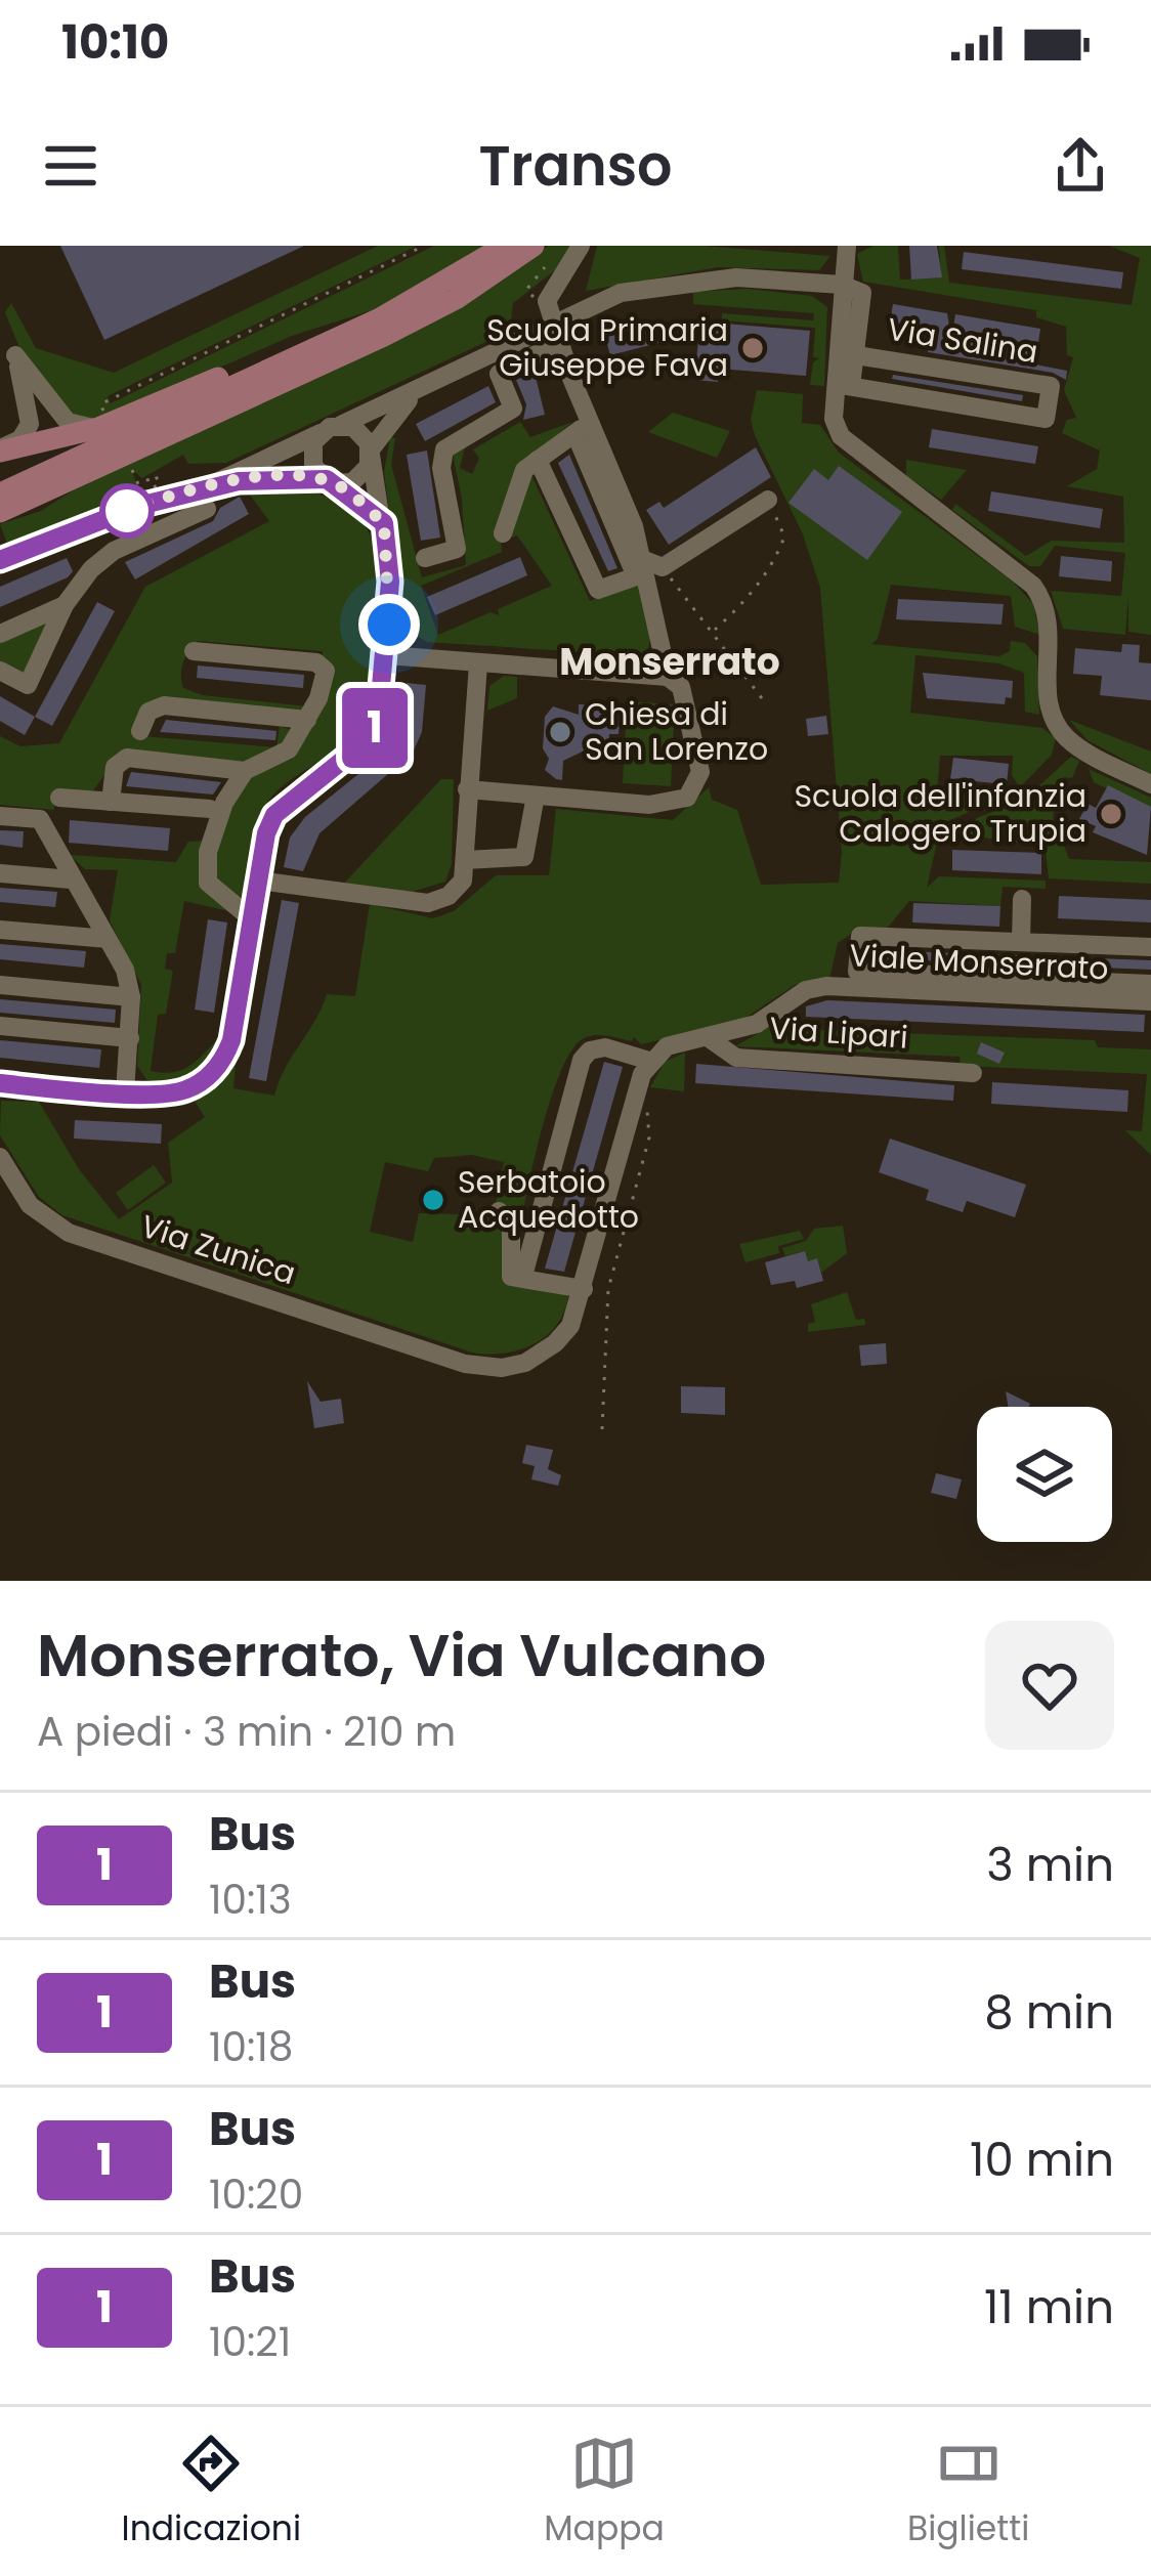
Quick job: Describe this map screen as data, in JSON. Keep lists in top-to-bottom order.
{
  "streets": {
    "street": [
      "Via Salina",
      "Viale Monserrato",
      "Via Lipari",
      "Via Zunica"
    ]
  },
  "crossings": [
    ["Viale Monserrato", "Via Lipari"]
  ],
  "districts": ["Monserrato"],
  "places": [
    "Scuola Primaria Giuseppe Fava",
    "Chiesa di San Lorenzo",
    "Scuola dell'infanzia Calogero Trupia",
    "Serbatoio Acquedotto"
  ],
  "lines": ["bus line 1"],
  "page": {
    "status": "10:10",
    "header": "Transo",
    "on_map": "1",
    "heading": ["Monserrato, Via Vulcano", "A piedi · 3 min · 210 m"],
    "list": [
      {
        "mark": "1",
        "name": "Bus",
        "note": "10:13",
        "value": "3 min"
      },
      {
        "mark": "1",
        "name": "Bus",
        "note": "10:18",
        "value": "8 min"
      },
      {
        "mark": "1",
        "name": "Bus",
        "note": "10:20",
        "value": "10 min"
      },
      {
        "mark": "1",
        "name": "Bus",
        "note": "10:21",
        "value": "11 min"
      }
    ],
    "tabs": ["Indicazioni", "Mappa", "Biglietti"]
  }
}
